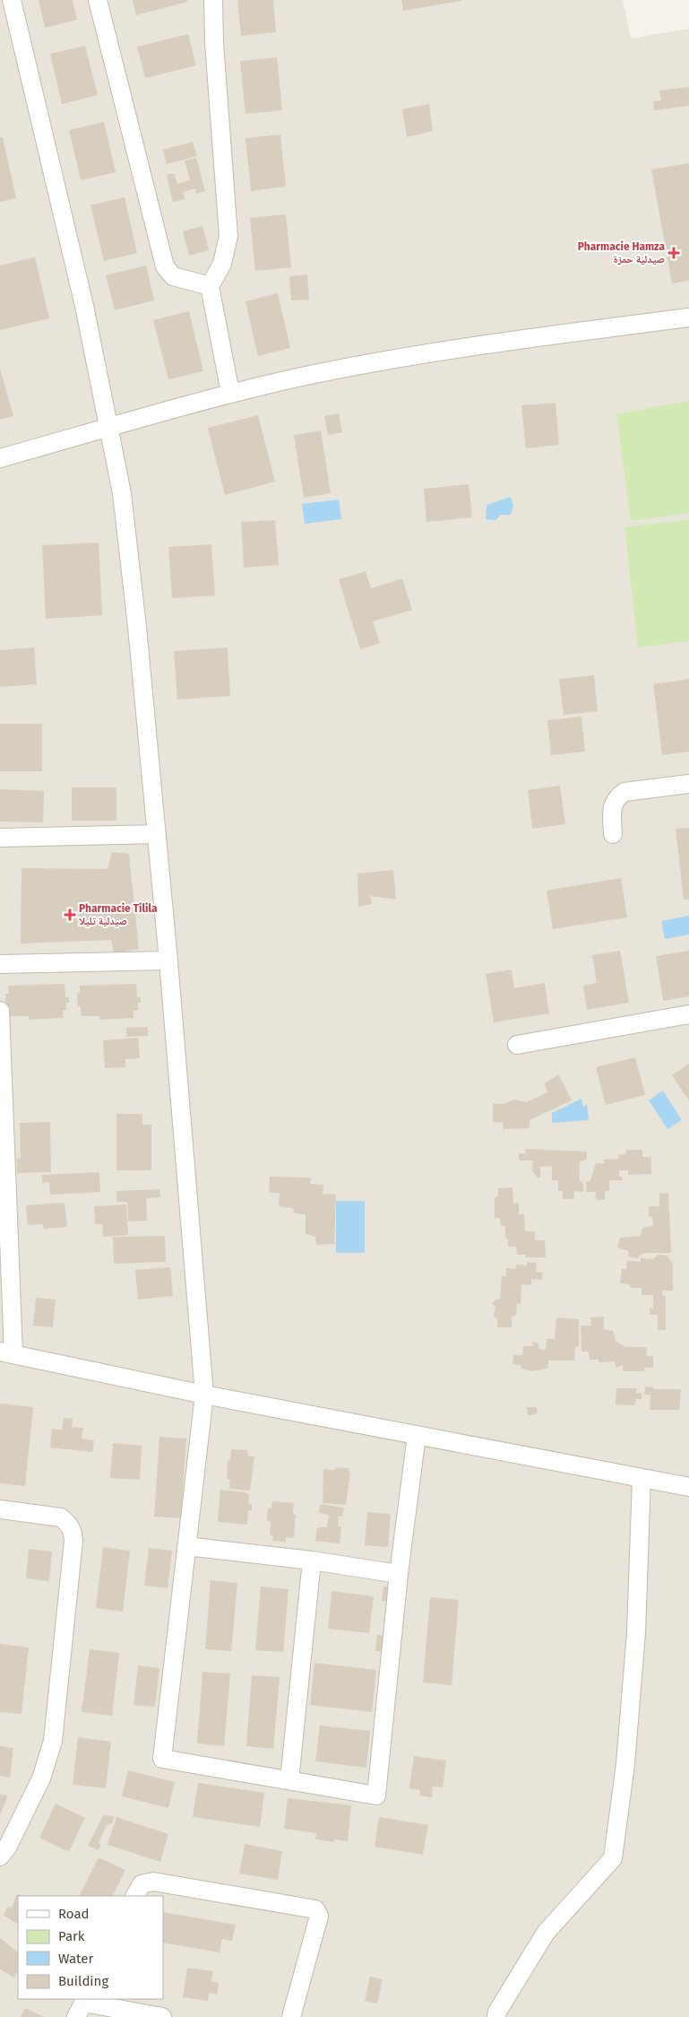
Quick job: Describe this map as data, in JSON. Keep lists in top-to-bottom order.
{
  "places": {
    "health": ["Pharmacie Hamza صيدلية حمزة", "Pharmacie Tilila صيدلية تليلا"]
  },
  "legend": [
    "Road",
    "Park",
    "Water",
    "Building"
  ]
}
